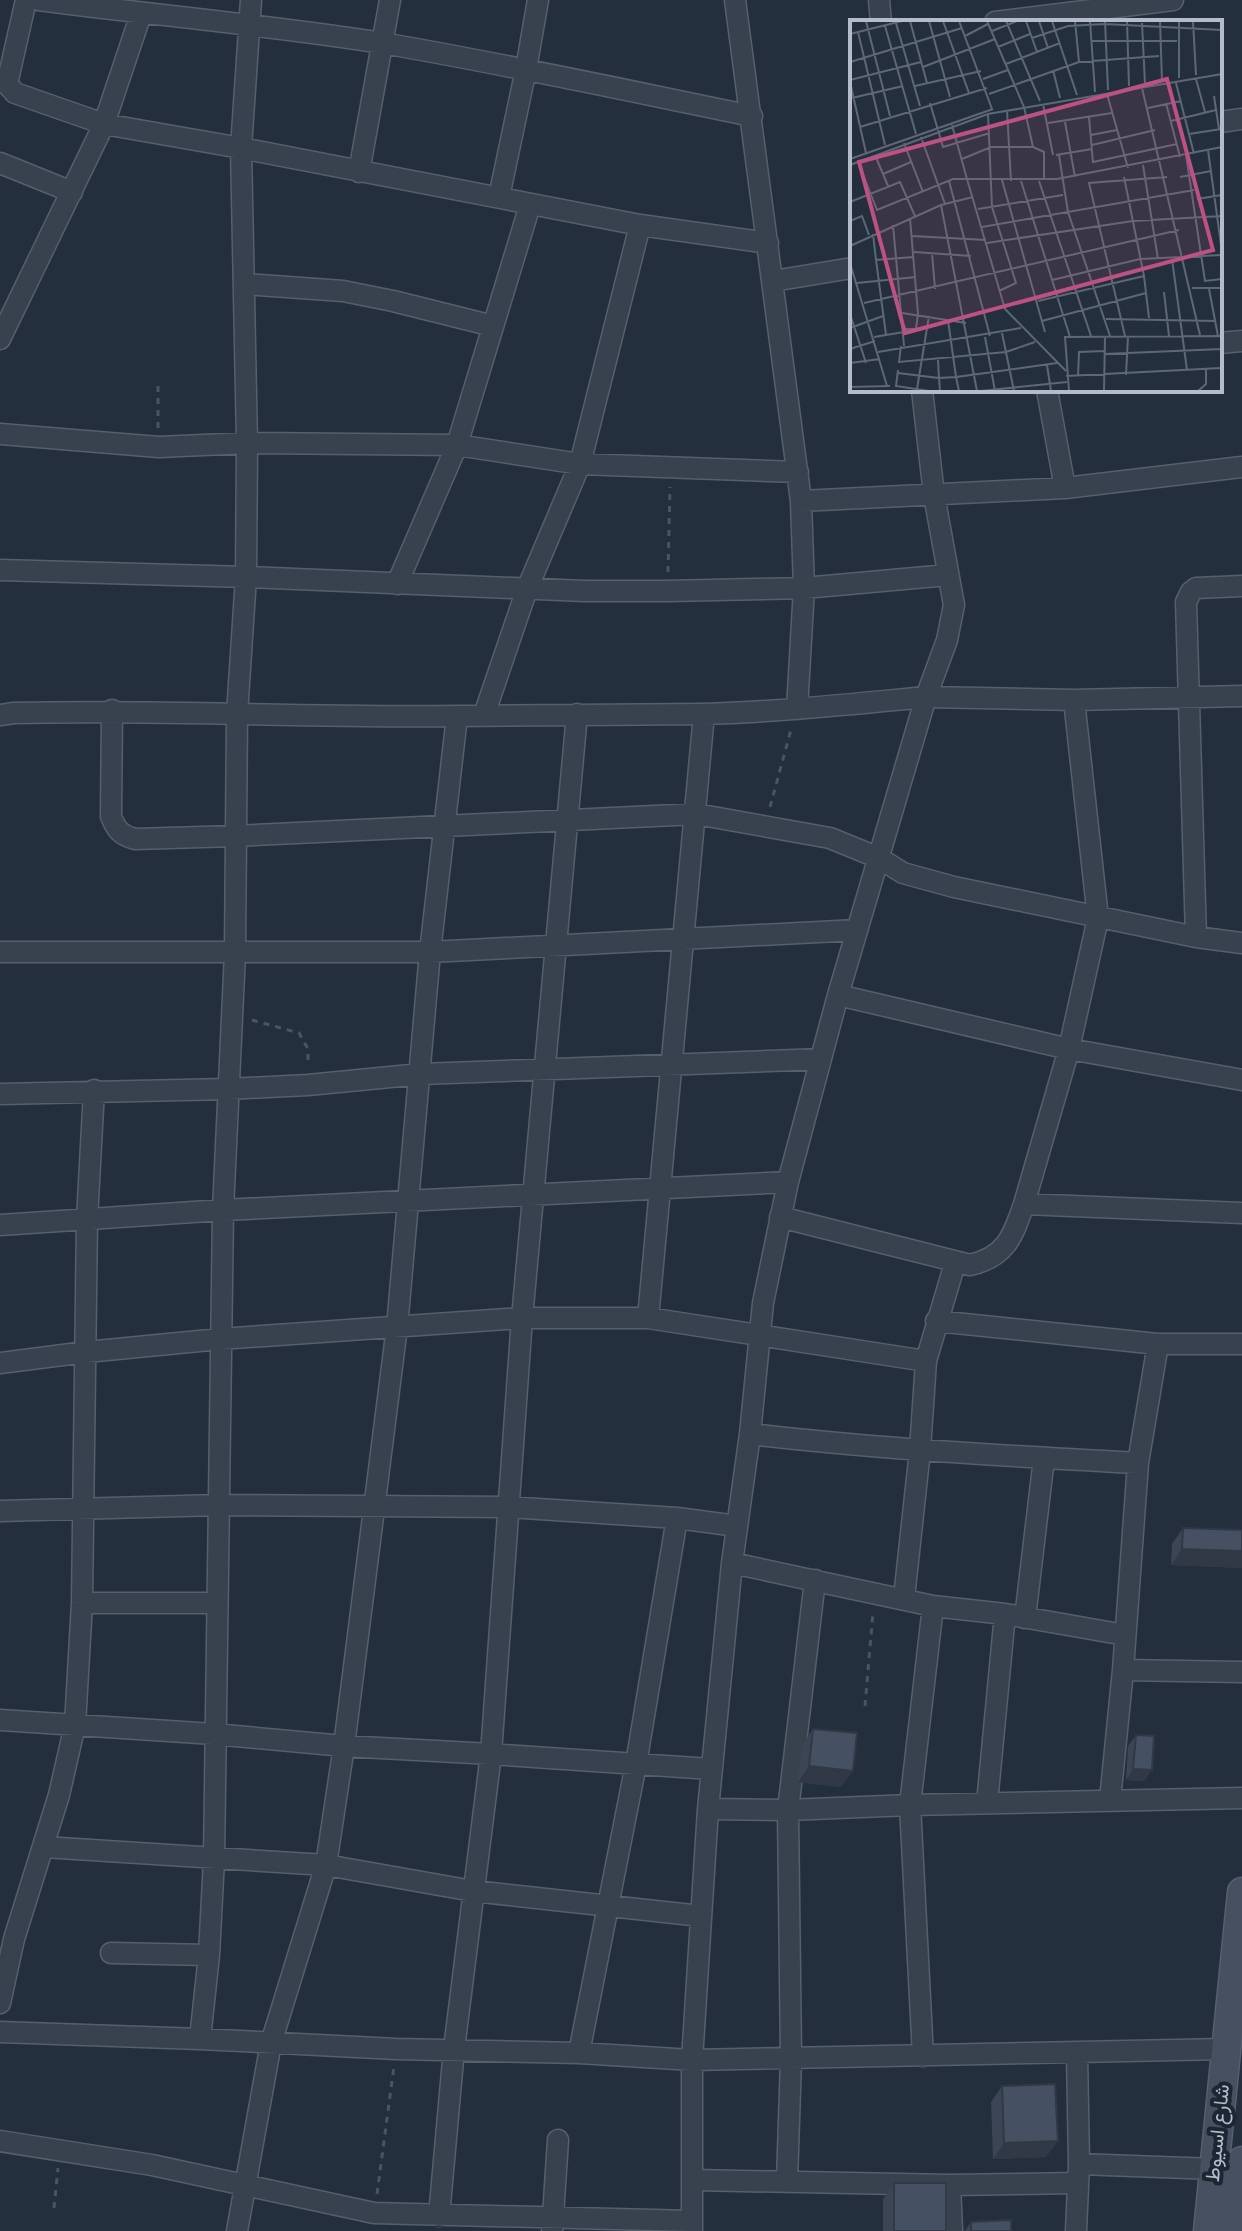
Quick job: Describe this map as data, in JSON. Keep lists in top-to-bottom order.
{
  "streets": {
    "street": ["شارع اسيوط"]
  }
}
